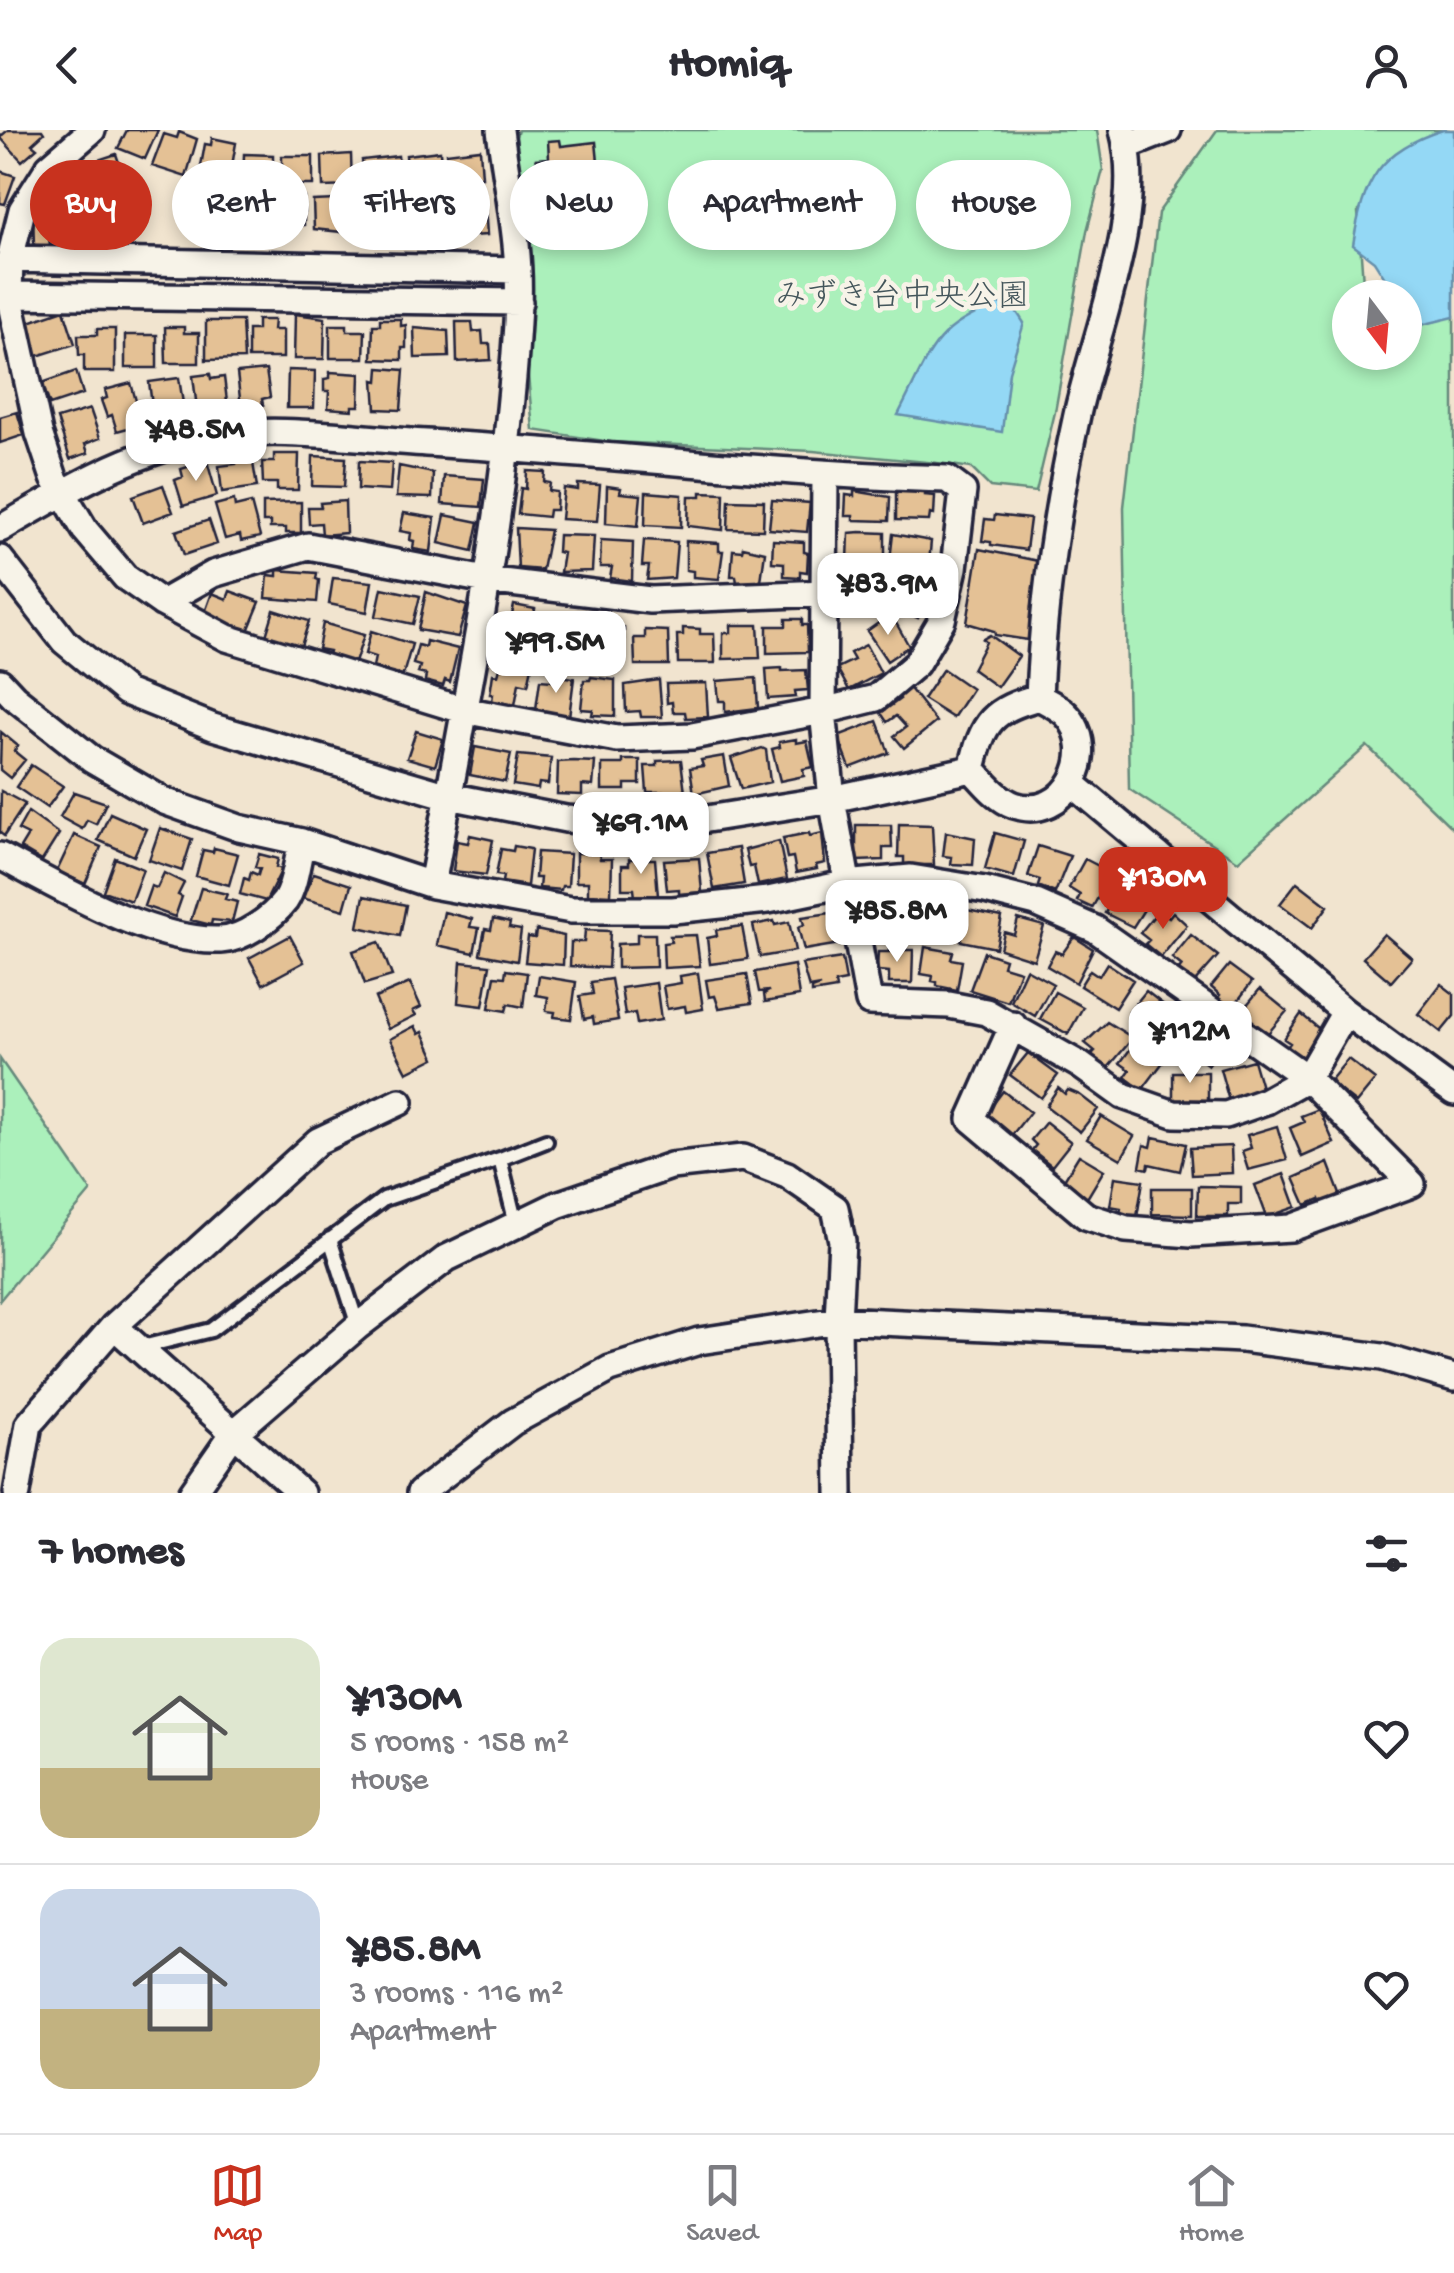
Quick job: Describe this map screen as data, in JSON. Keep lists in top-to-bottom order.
{
  "parks": ["みずき台中央公園"],
  "north": "bottom",
  "page": {
    "header": "Homiq",
    "chip": [
      "Buy",
      "Rent",
      "Filters",
      "New",
      "Apartment",
      "House"
    ],
    "price": [
      "¥48.5M",
      "¥83.9M",
      "¥99.5M",
      "¥69.1M",
      "¥130M",
      "¥85.8M",
      "¥112M"
    ],
    "heading": "7 homes",
    "list": [
      {
        "name": "¥130M",
        "note": "5 rooms · 158 m² · House"
      },
      {
        "name": "¥85.8M",
        "note": "3 rooms · 116 m² · Apartment"
      }
    ],
    "tabs": ["Map", "Saved", "Home"]
  }
}
